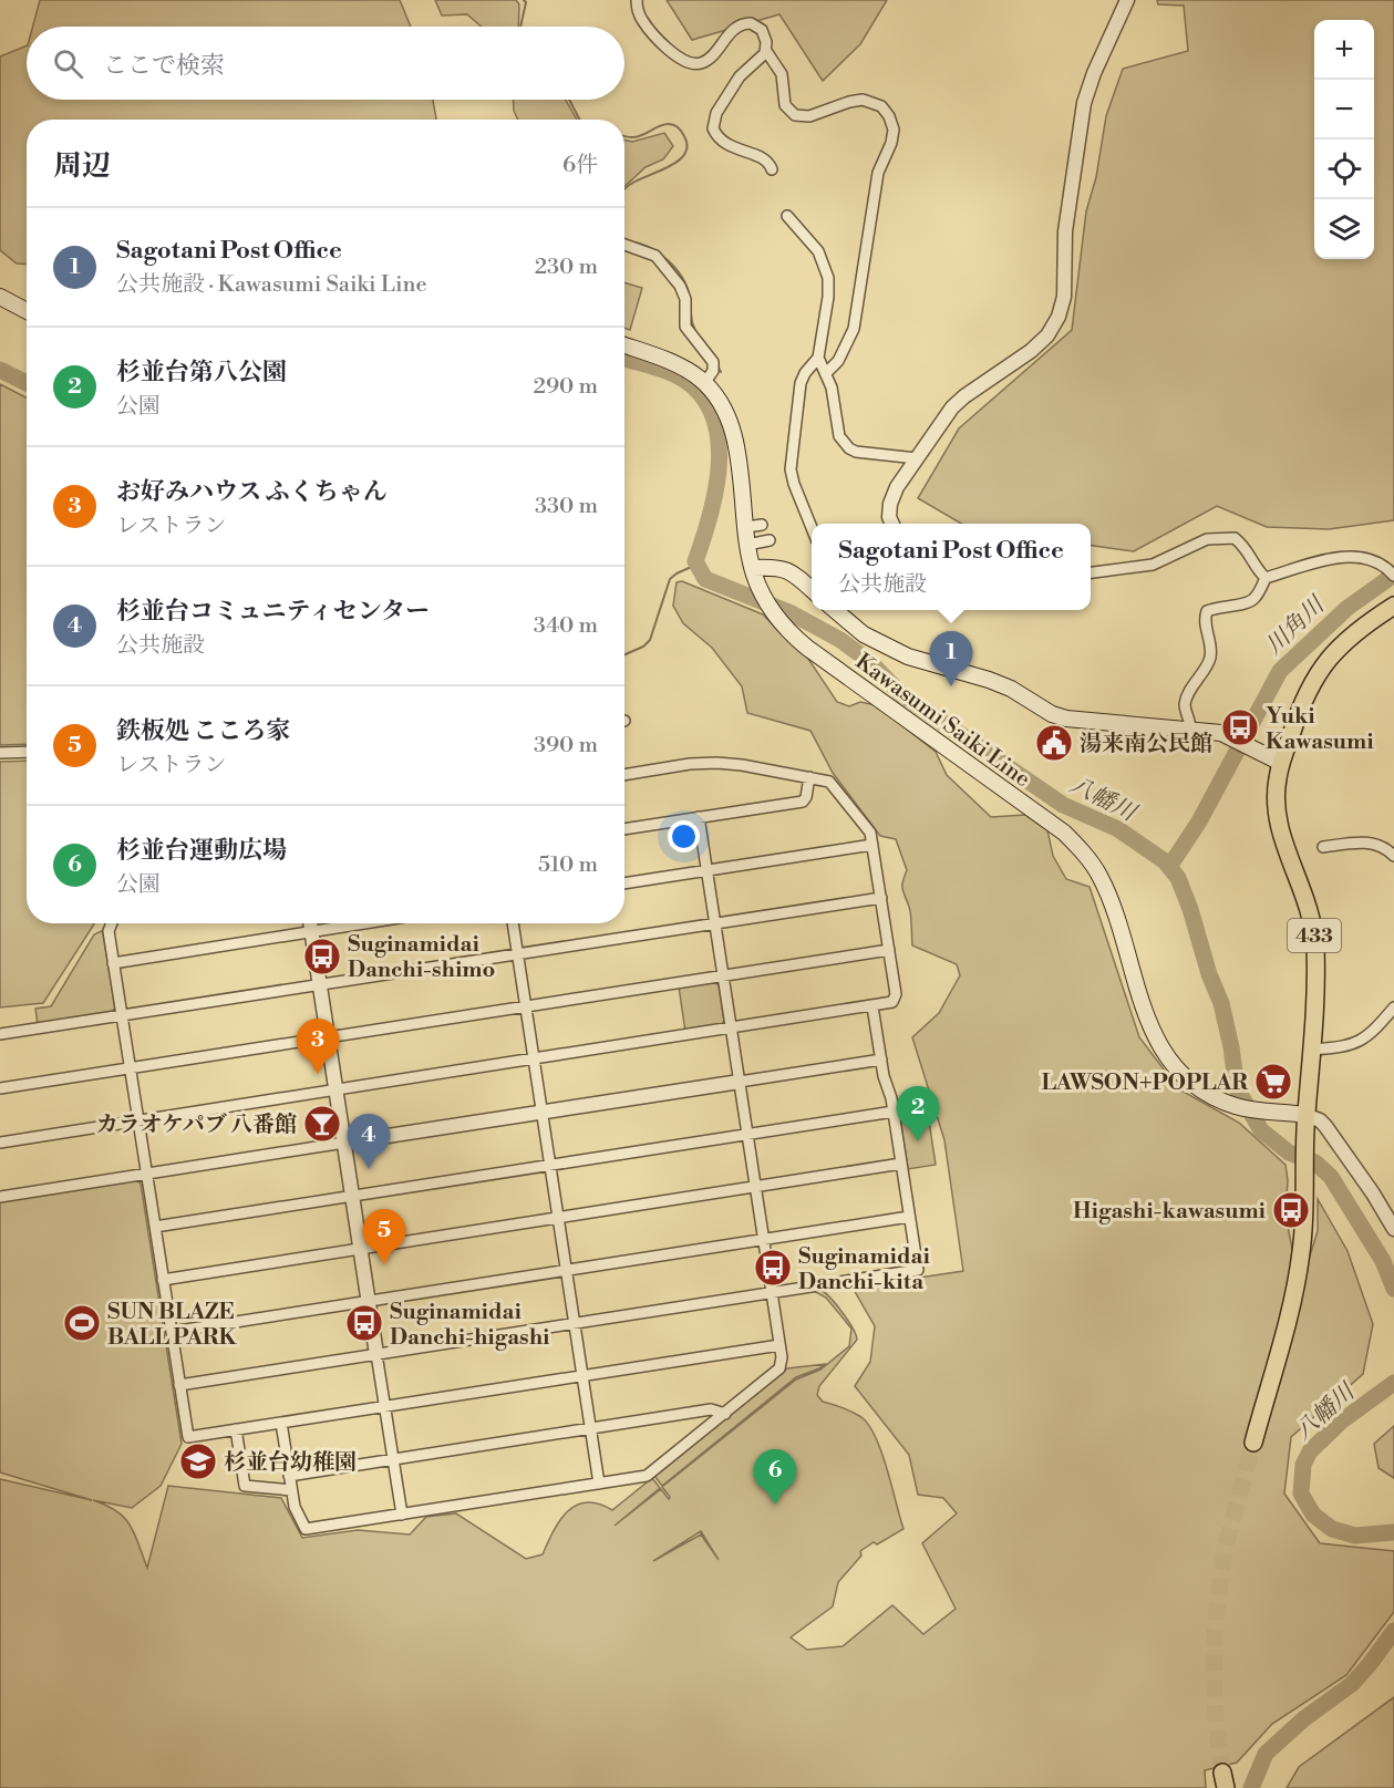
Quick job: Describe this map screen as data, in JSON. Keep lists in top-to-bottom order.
{
  "streets": {
    "highway": ["433"],
    "main road": ["Kawasumi Saiki Line"]
  },
  "crossings": [
    ["Kawasumi Saiki Line", "433"]
  ],
  "water": ["川角川", "八幡川"],
  "places": {
    "bus stop": [
      "Yuki Kawasumi",
      "Suginamidai Danchi-shimo",
      "Higashi-kawasumi",
      "Suginamidai Danchi-kita",
      "Suginamidai Danchi-higashi"
    ],
    "public building": ["湯来南公民館"],
    "supermarket": ["LAWSON+POPLAR"],
    "bar": ["カラオケパブ 八番館"],
    "sports": ["SUN BLAZE BALL PARK"],
    "school or university": ["杉並台幼稚園"]
  },
  "page": {
    "map_buttons": ["+", "−"],
    "search": "ここで検索",
    "heading": ["周辺", "6件"],
    "list": [
      {
        "mark": "1",
        "name": "Sagotani Post Office",
        "note": "公共施設 · Kawasumi Saiki Line",
        "value": "230 m"
      },
      {
        "mark": "2",
        "name": "杉並台第八公園",
        "note": "公園",
        "value": "290 m"
      },
      {
        "mark": "3",
        "name": "お好みハウス ふくちゃん",
        "note": "レストラン",
        "value": "330 m"
      },
      {
        "mark": "4",
        "name": "杉並台コミュニティセンター",
        "note": "公共施設",
        "value": "340 m"
      },
      {
        "mark": "5",
        "name": "鉄板処 こころ家",
        "note": "レストラン",
        "value": "390 m"
      },
      {
        "mark": "6",
        "name": "杉並台運動広場",
        "note": "公園",
        "value": "510 m"
      }
    ],
    "popup": ["Sagotani Post Office", "公共施設"],
    "pins": [
      "1",
      "3",
      "2",
      "4",
      "5",
      "6"
    ]
  }
}
